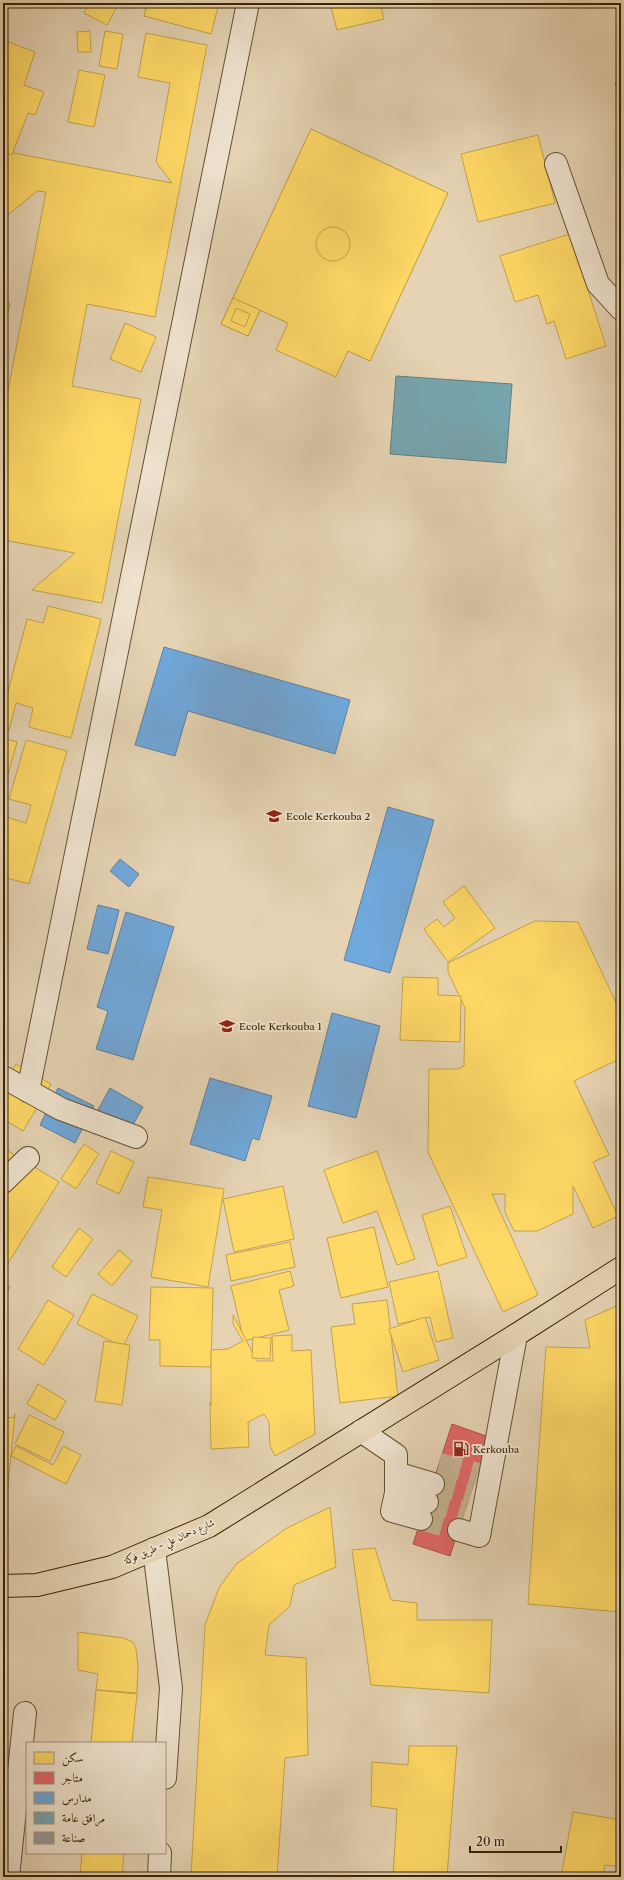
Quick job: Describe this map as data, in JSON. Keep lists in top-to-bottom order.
{
  "streets": {
    "main road": ["شارع دحمان علي - طريق فوكة"]
  },
  "places": {
    "school or university": ["Ecole Kerkouba 2", "Ecole Kerkouba 1"],
    "fuel station": ["Kerkouba"]
  },
  "legend": [
    "سكن",
    "متاجر",
    "مدارس",
    "مرافق عامة",
    "صناعة"
  ],
  "scale_bar": "20 m"
}
